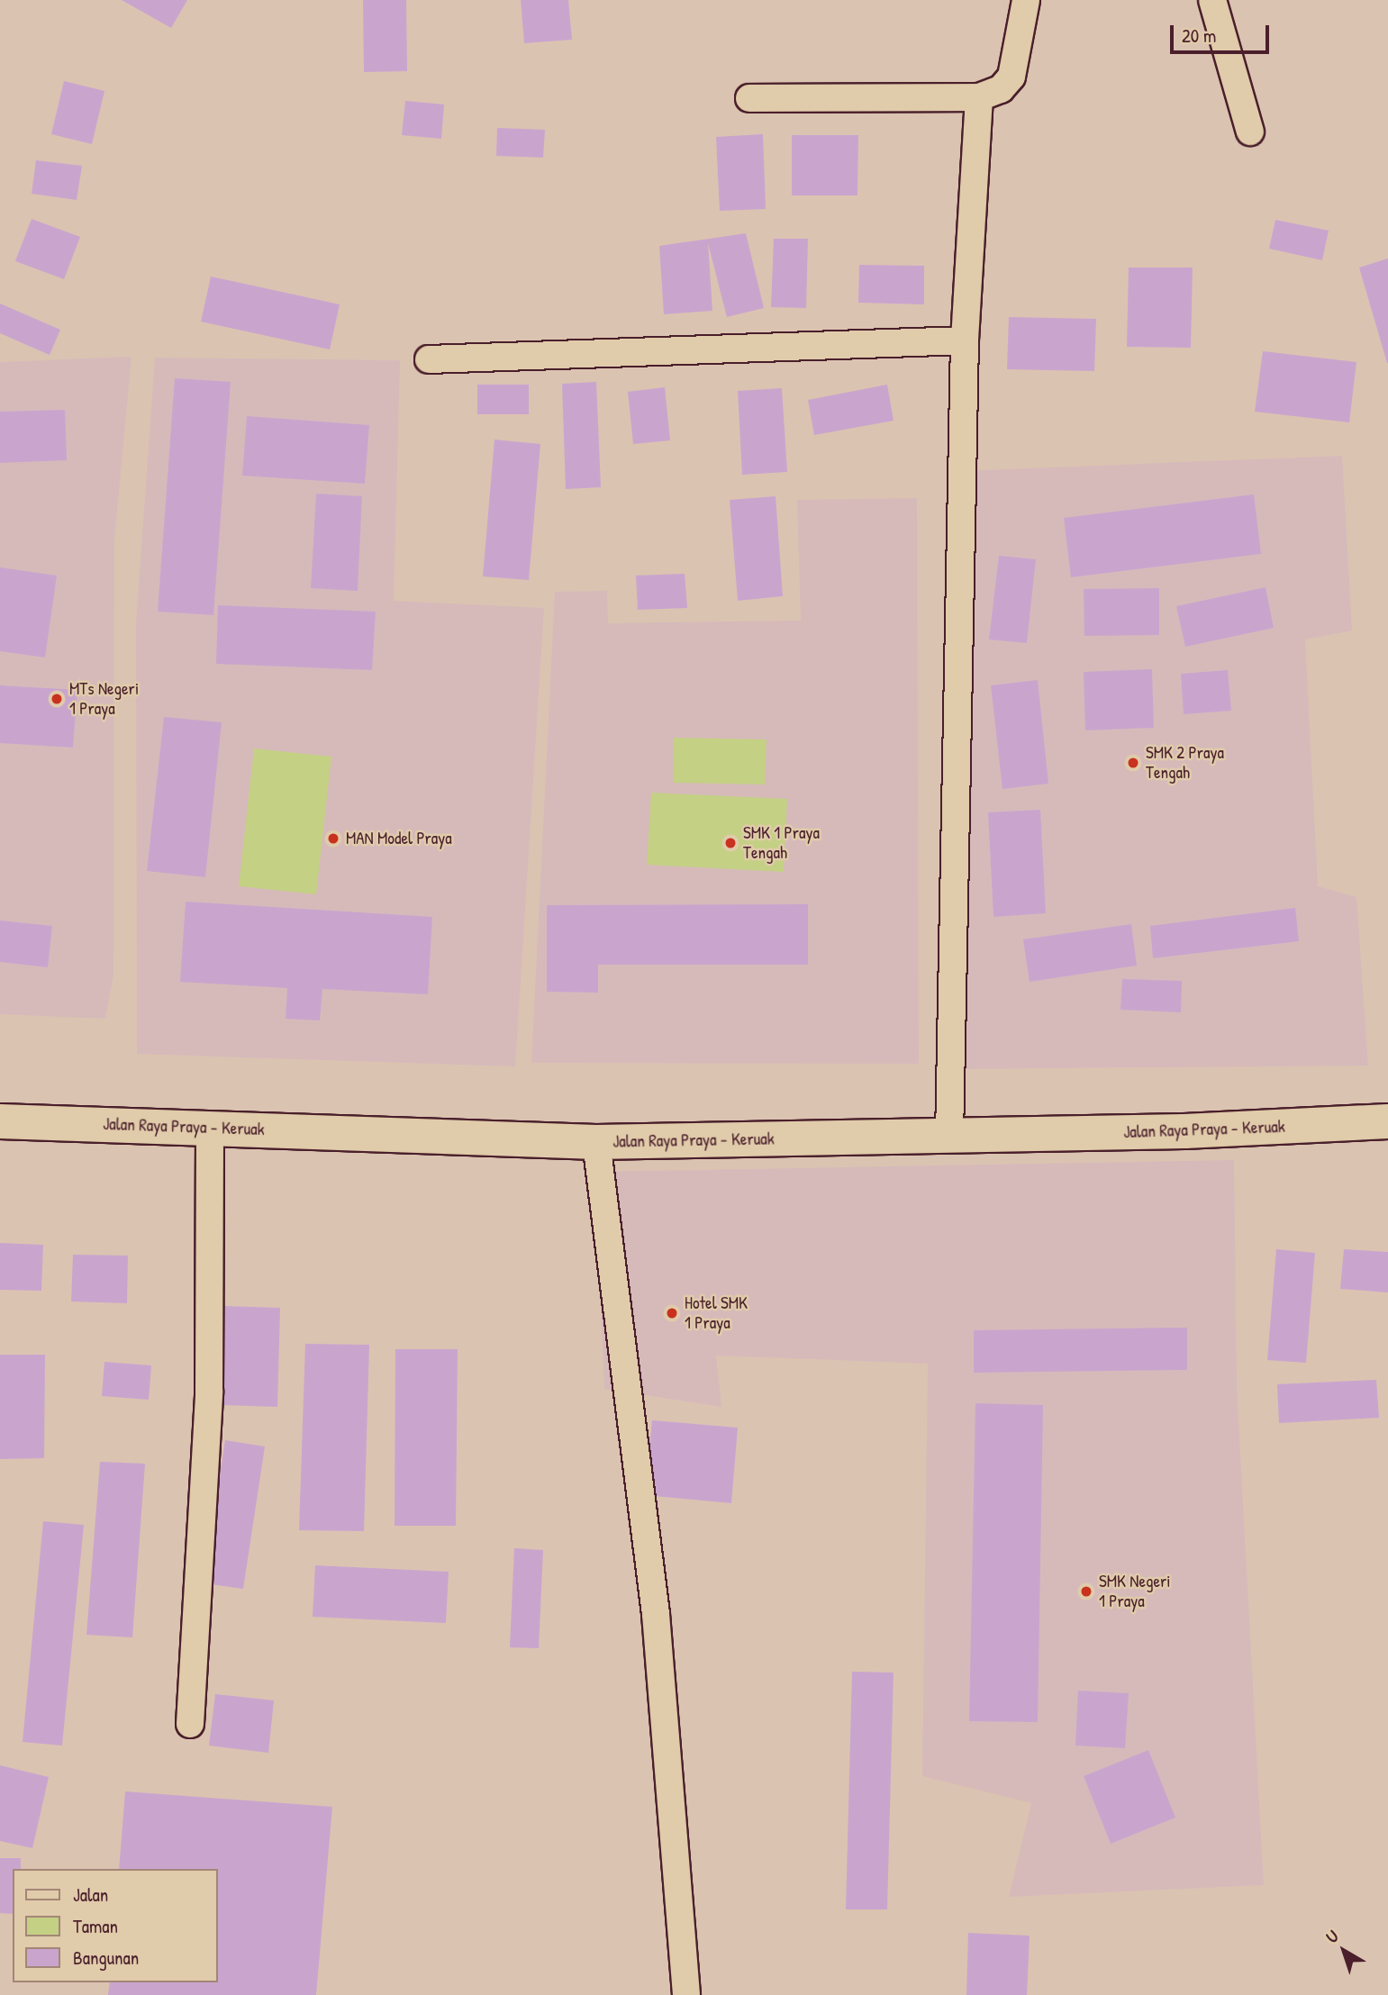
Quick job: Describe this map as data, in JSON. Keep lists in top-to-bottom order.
{
  "streets": {
    "main road": ["Jalan Raya Praya - Keruak"]
  },
  "places": [
    "MTs Negeri 1 Praya",
    "SMK 2 Praya Tengah",
    "MAN Model Praya",
    "SMK 1 Praya Tengah",
    "Hotel SMK 1 Praya",
    "SMK Negeri 1 Praya"
  ],
  "legend": ["Jalan", "Taman", "Bangunan"],
  "scale_bar": "20 m",
  "north": "top left"
}
